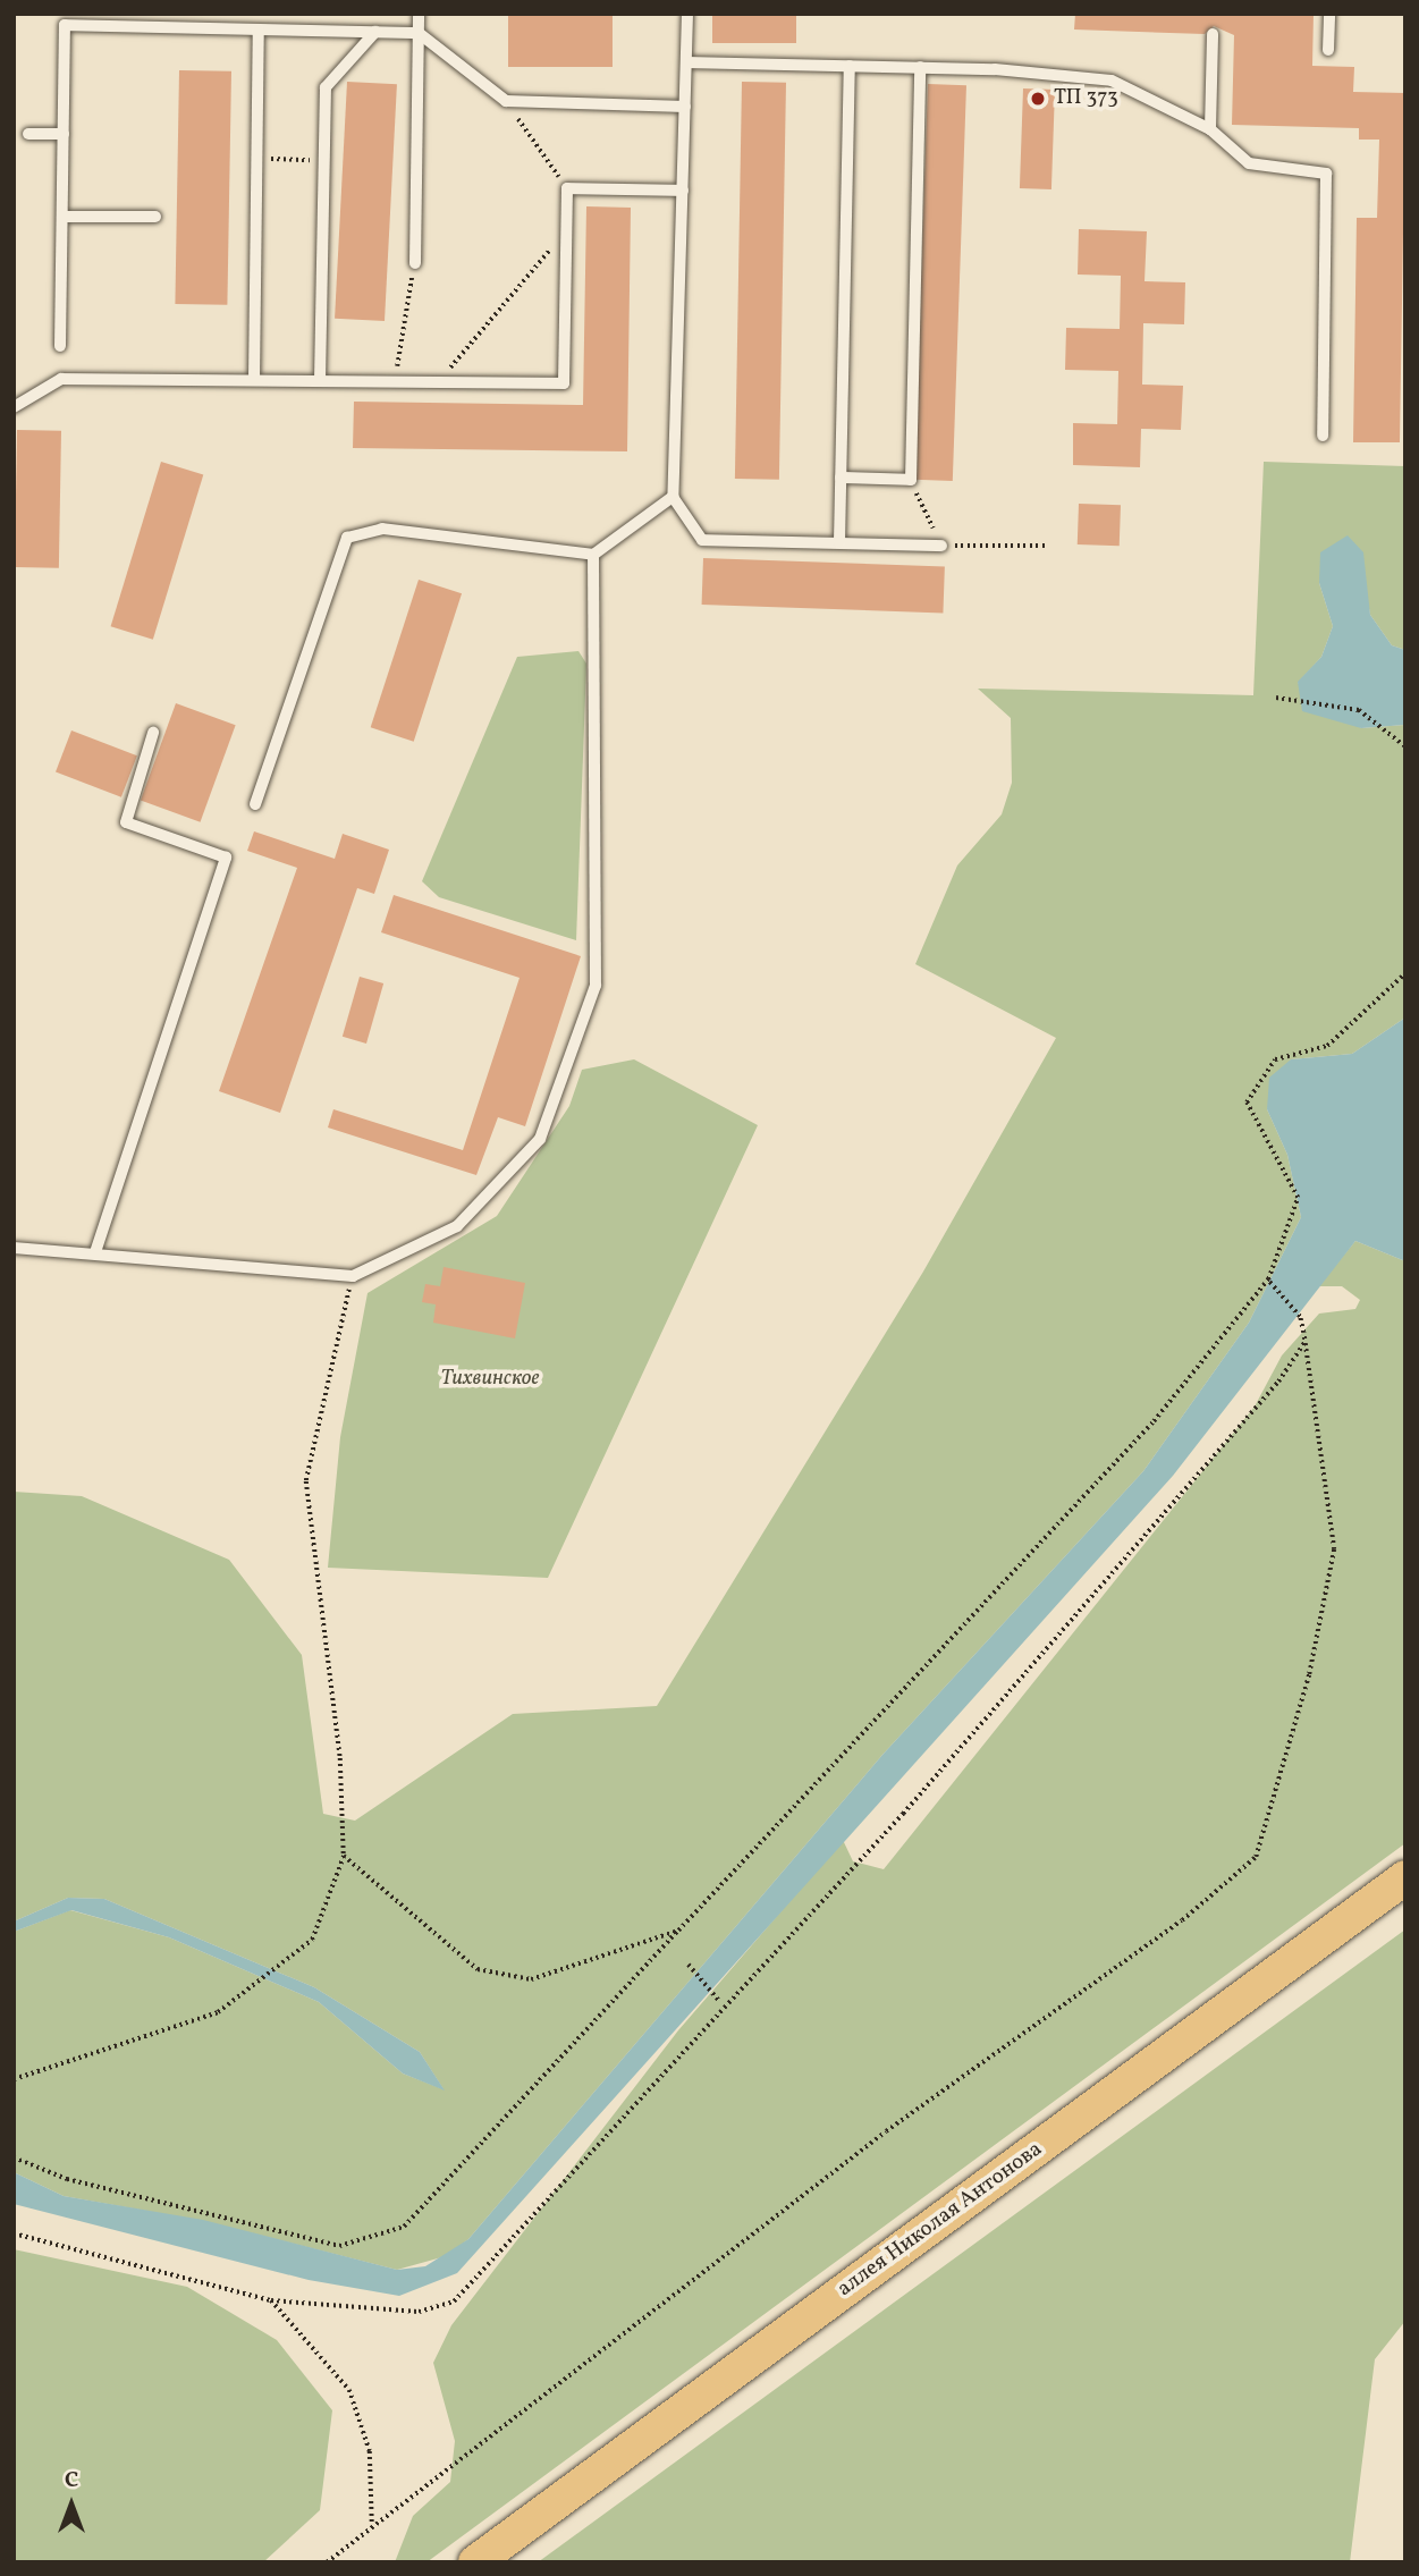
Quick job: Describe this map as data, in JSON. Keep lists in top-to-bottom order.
{
  "streets": {
    "main road": ["аллея Николая Антонова"]
  },
  "parks": ["Тихвинское"],
  "places": ["ТП 373"],
  "north": "top"
}
